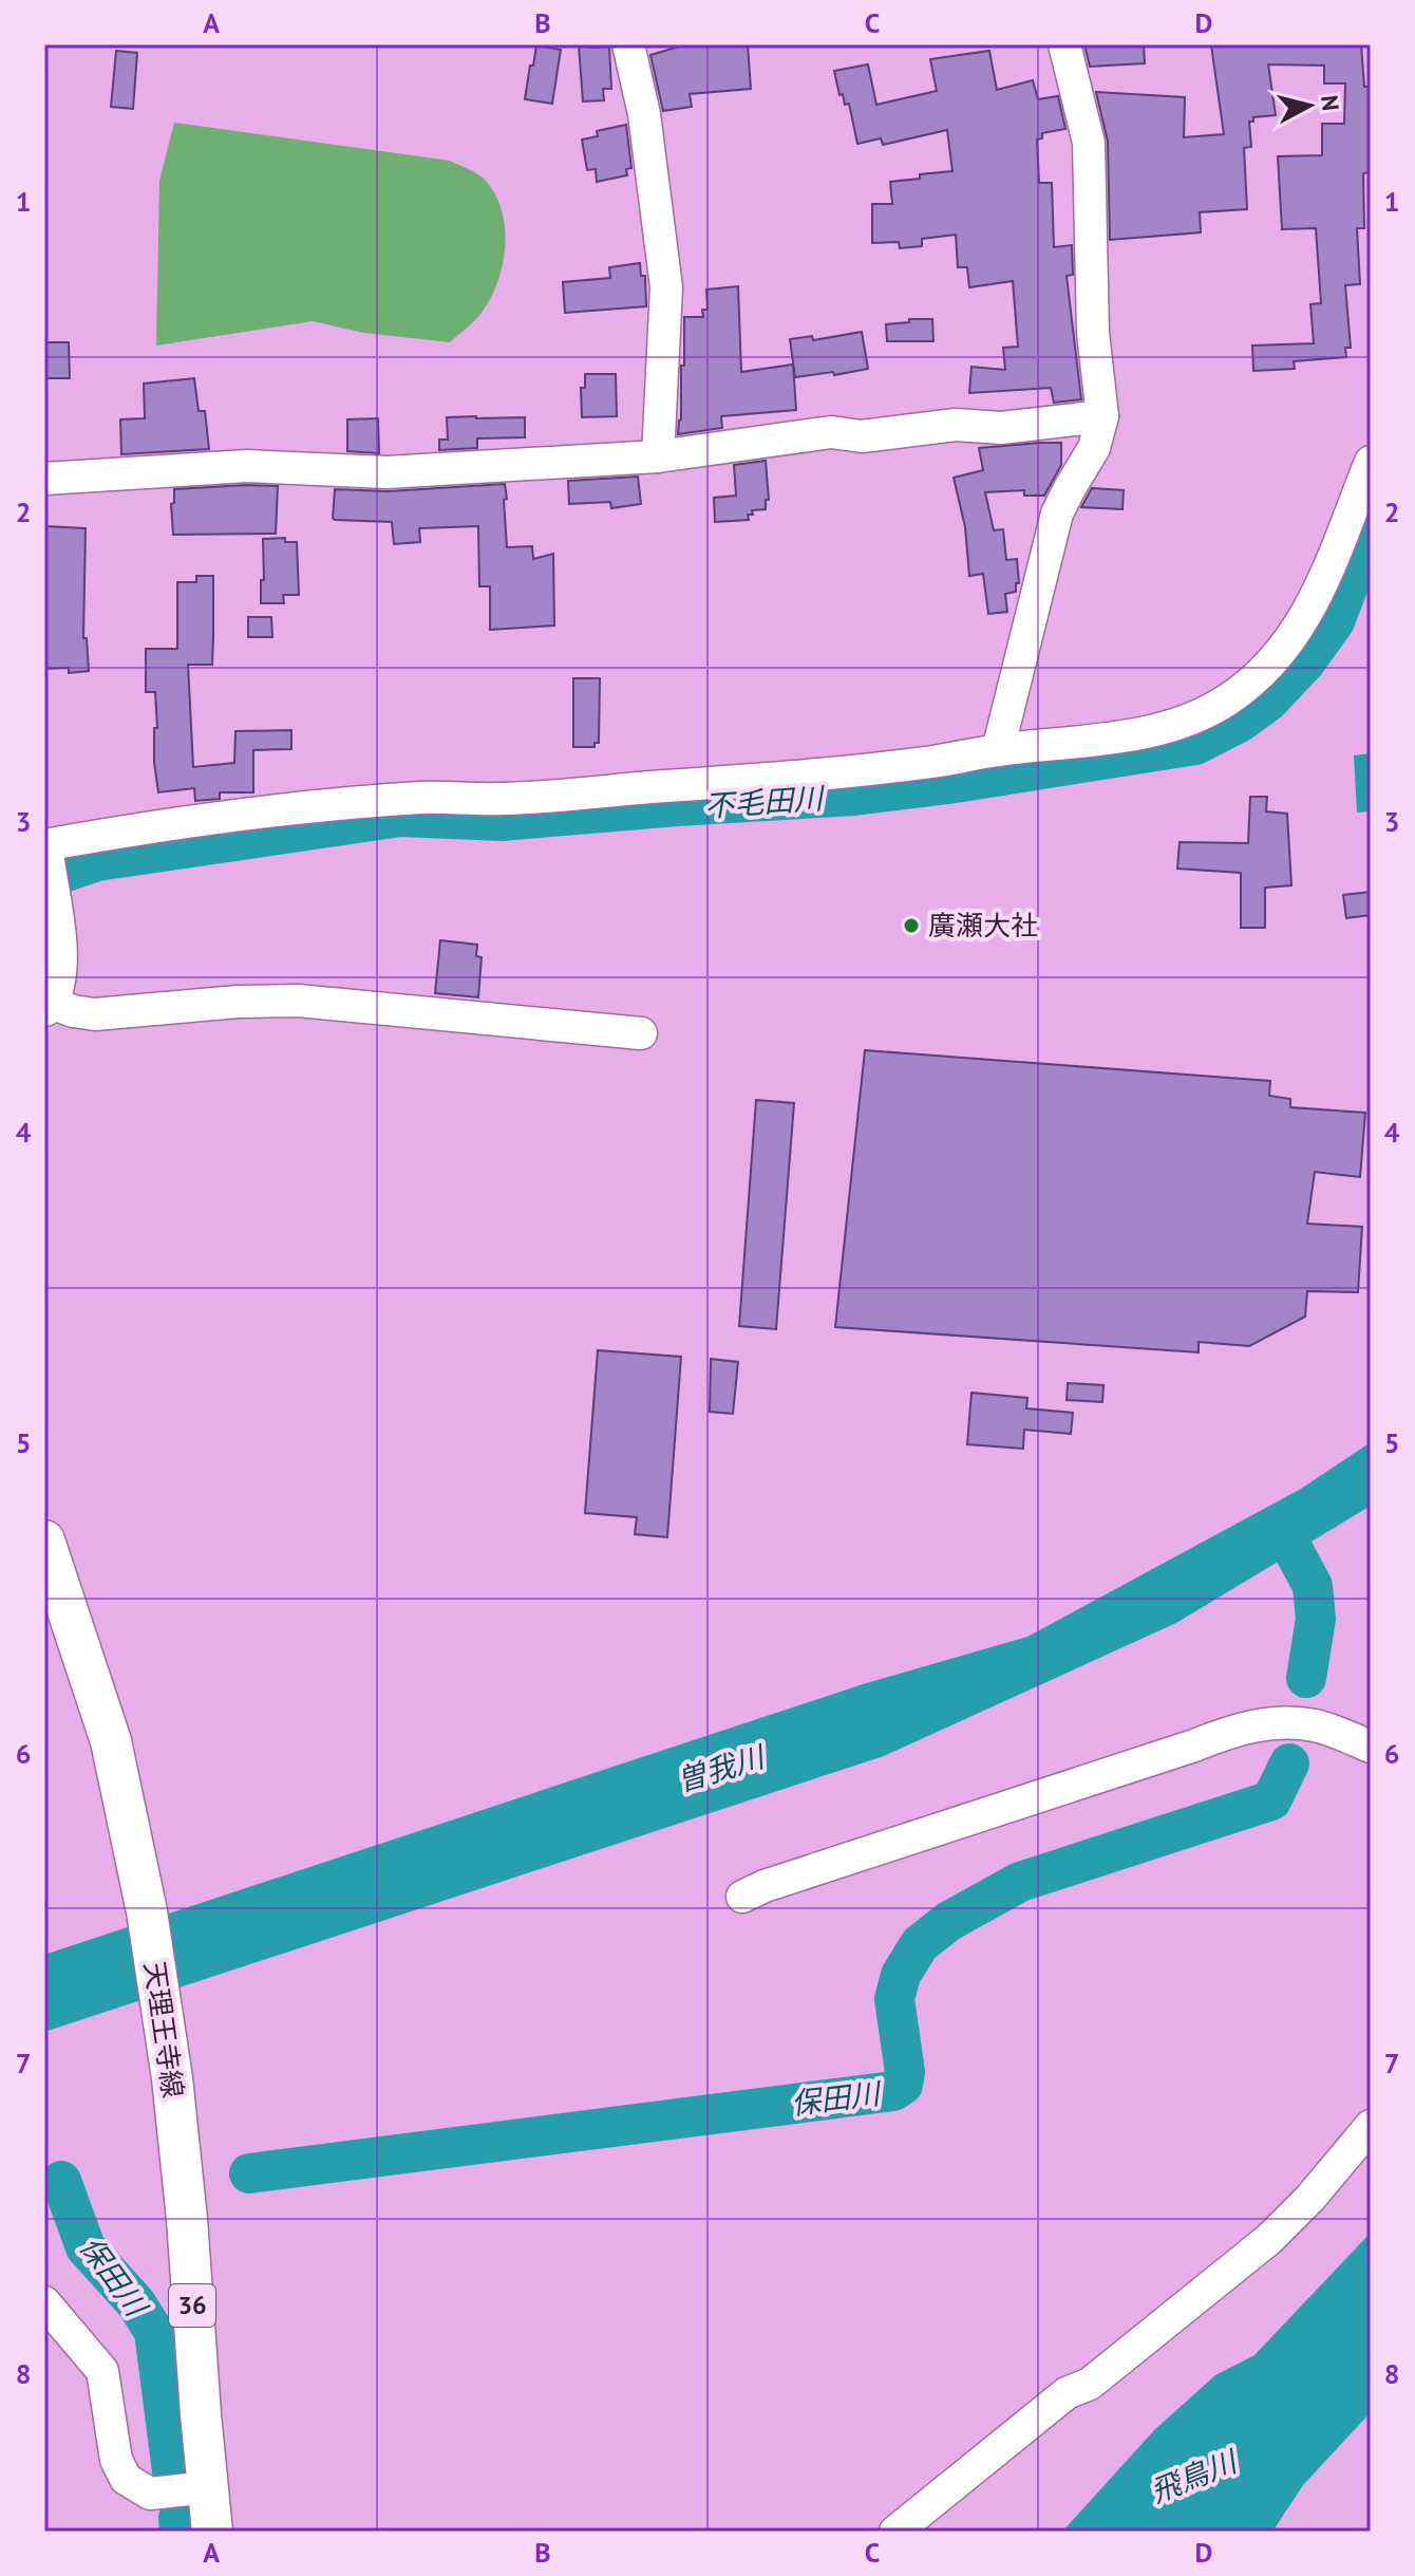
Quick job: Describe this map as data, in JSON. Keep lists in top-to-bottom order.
{
  "streets": {
    "main road": ["天理王寺線", "36"]
  },
  "water": [
    "不毛田川",
    "曽我川",
    "保田川",
    "飛鳥川"
  ],
  "places": ["廣瀬大社"],
  "north": "right",
  "grid": {
    "columns": [
      "A",
      "B",
      "C",
      "D"
    ],
    "rows": [
      "1",
      "2",
      "3",
      "4",
      "5",
      "6",
      "7",
      "8"
    ]
  }
}
